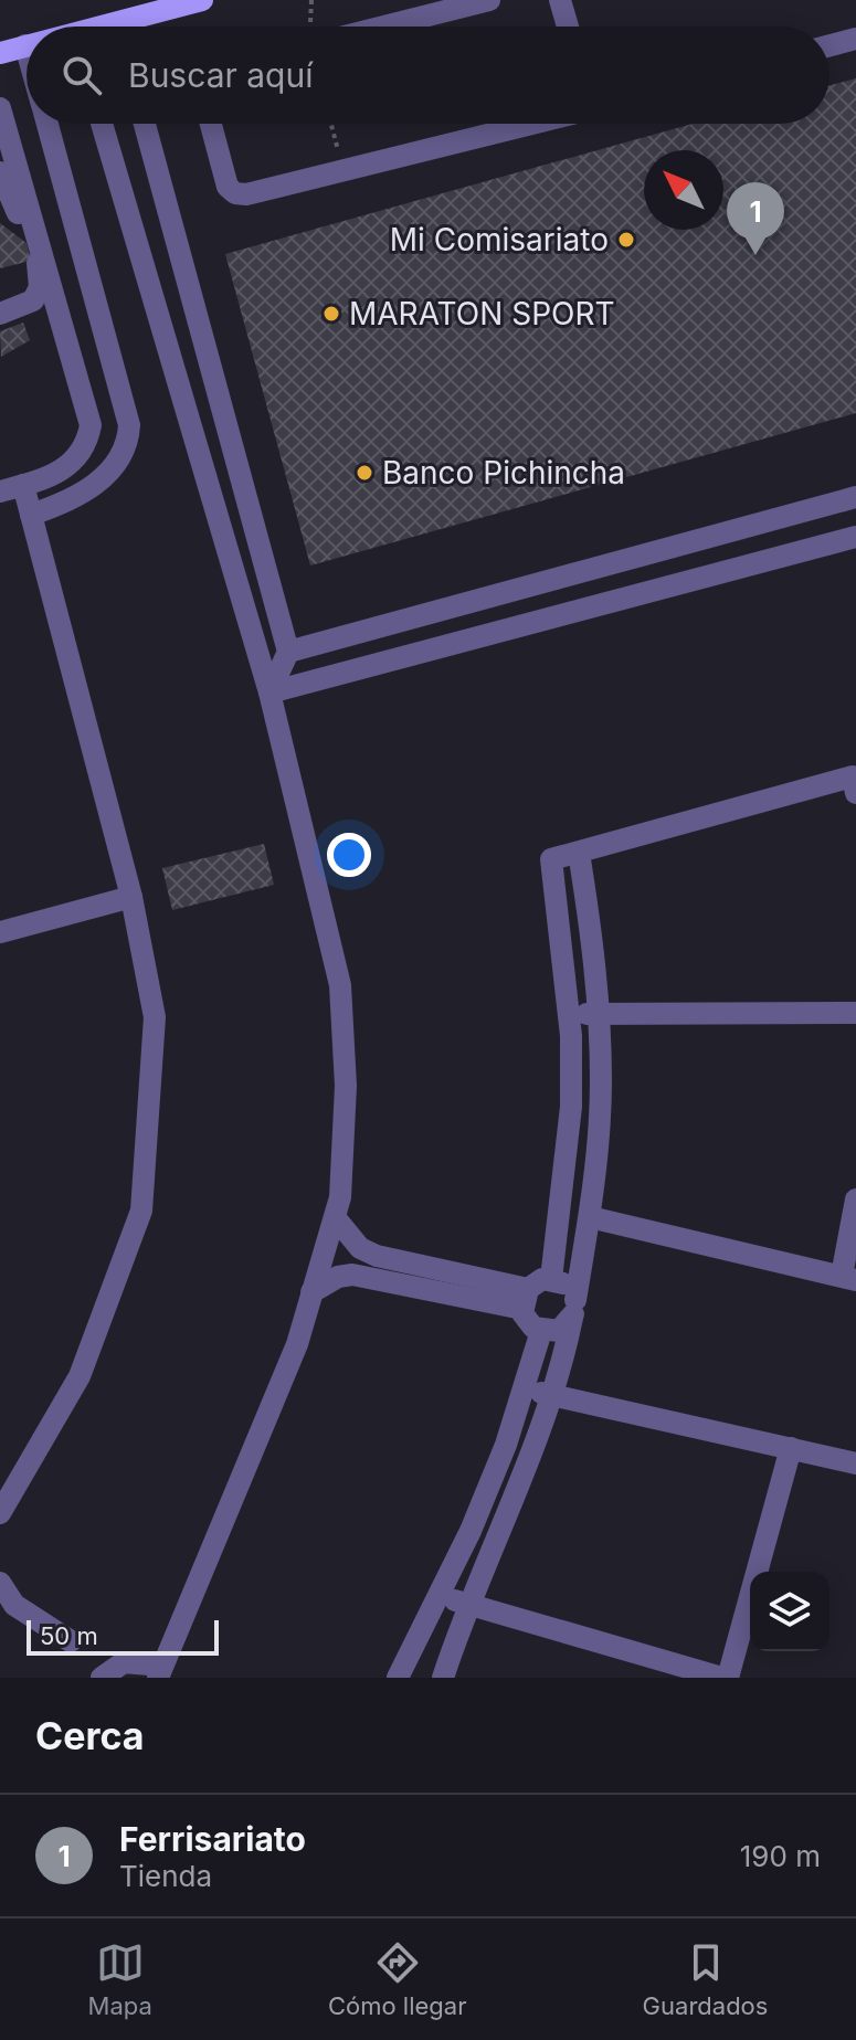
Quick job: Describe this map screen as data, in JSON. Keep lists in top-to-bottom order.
{
  "places": ["Mi Comisariato", "MARATON SPORT", "Banco Pichincha"],
  "scale_bar": "50 m",
  "north": "top left",
  "page": {
    "search": "Buscar aquí",
    "pins": "1",
    "scale": "50 m",
    "heading": "Cerca",
    "list": [
      {
        "mark": "1",
        "name": "Ferrisariato",
        "note": "Tienda",
        "value": "190 m"
      }
    ],
    "nav": ["Mapa", "Cómo llegar", "Guardados"]
  }
}
